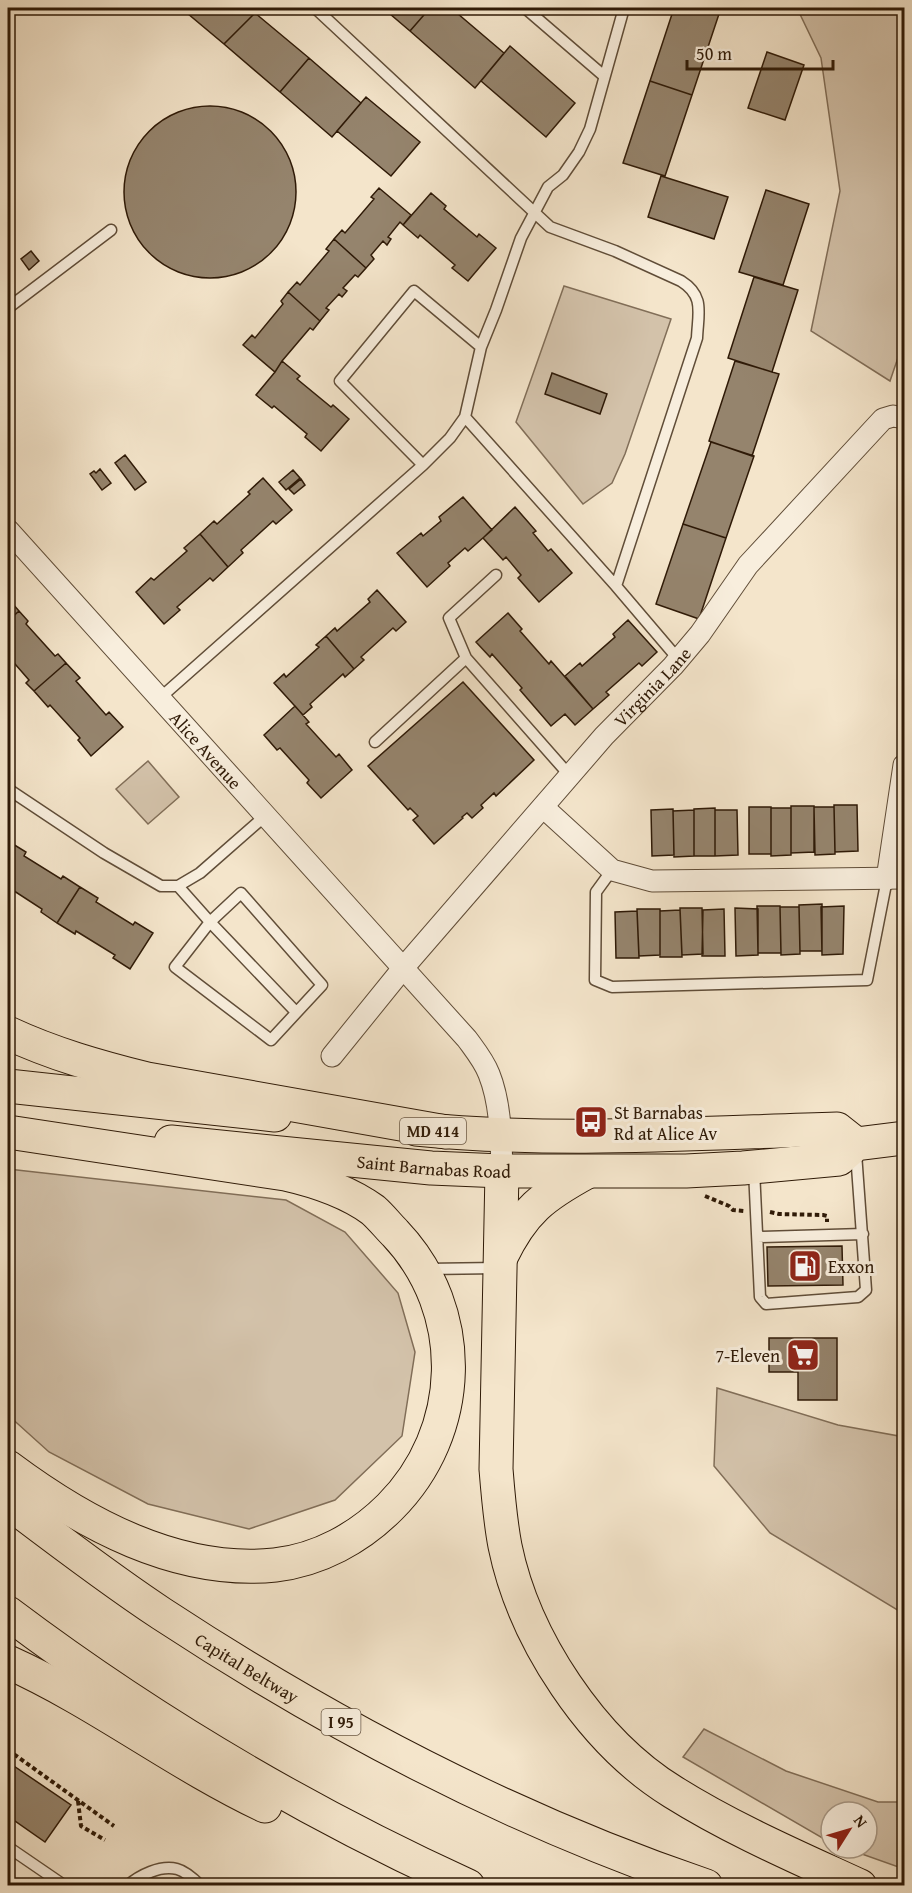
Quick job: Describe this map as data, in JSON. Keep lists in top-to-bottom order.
{
  "streets": {
    "main road": [
      "MD 414",
      "Saint Barnabas Road",
      "Capital Beltway",
      "I 95"
    ],
    "street": ["Virginia Lane", "Alice Avenue"]
  },
  "crossings": [
    ["Virginia Lane", "Alice Avenue"]
  ],
  "places": {
    "bus stop": ["St Barnabas Rd at Alice Av"],
    "fuel station": ["Exxon"],
    "supermarket": ["7-Eleven"]
  },
  "scale_bar": "50 m",
  "north": "top right"
}
